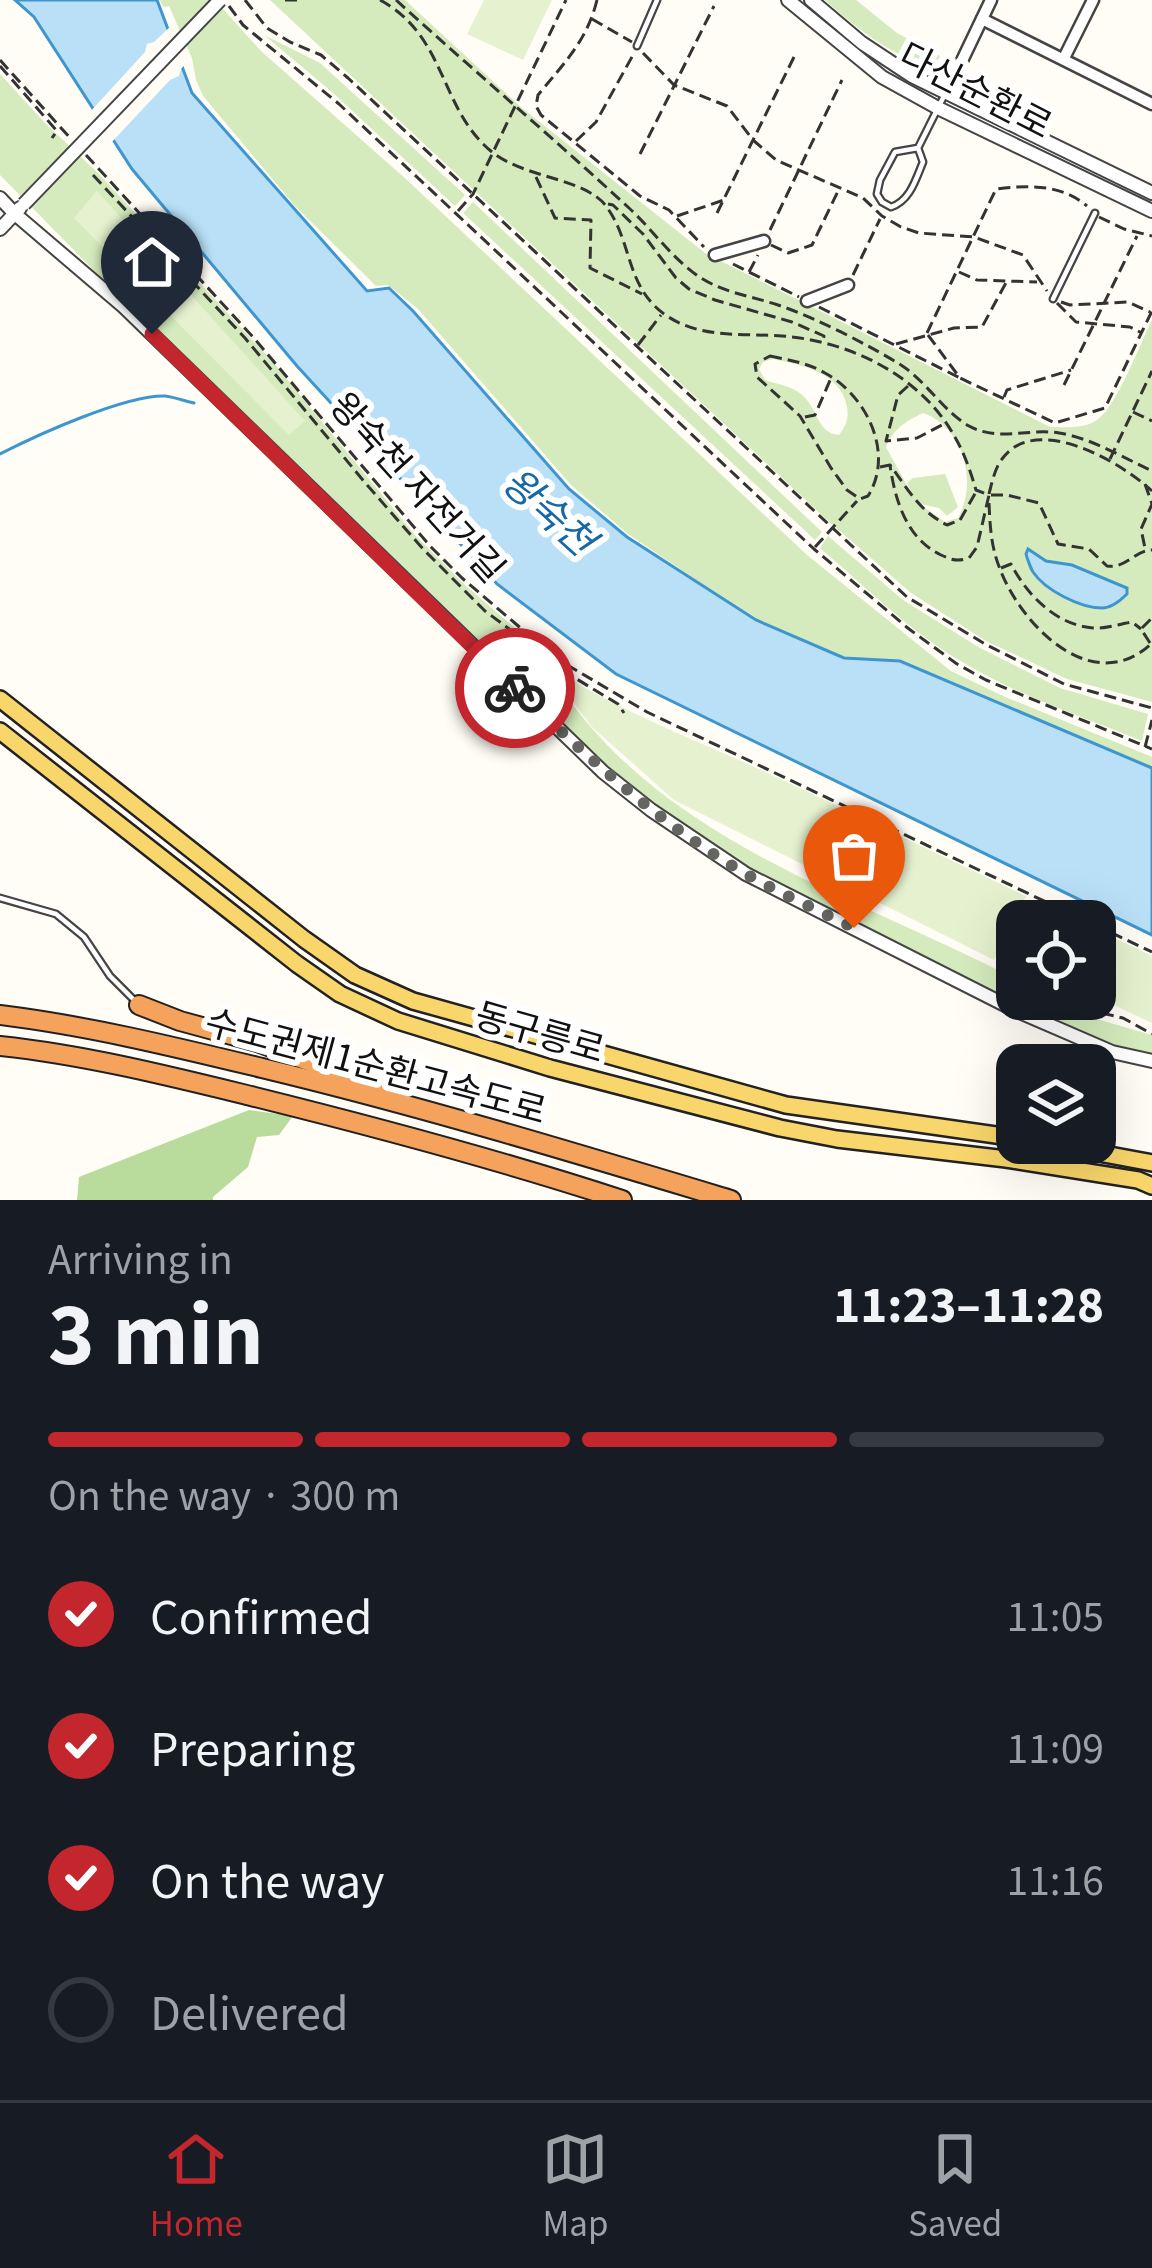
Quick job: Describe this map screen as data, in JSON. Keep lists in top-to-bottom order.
{
  "streets": {
    "highway": ["수도권제1순환고속도로"],
    "main road": ["동구릉로"],
    "street": ["다산순환로"],
    "path": ["왕숙천 자전거길"]
  },
  "water": ["왕숙천"],
  "page": {
    "heading": ["3 min", "Arriving in", "11:23–11:28"],
    "bar": "On the way · 300 m",
    "list": [
      ["Confirmed", "11:05"],
      ["Preparing", "11:09"],
      ["On the way", "11:16"],
      "Delivered"
    ],
    "tabs": ["Home", "Map", "Saved"]
  }
}
